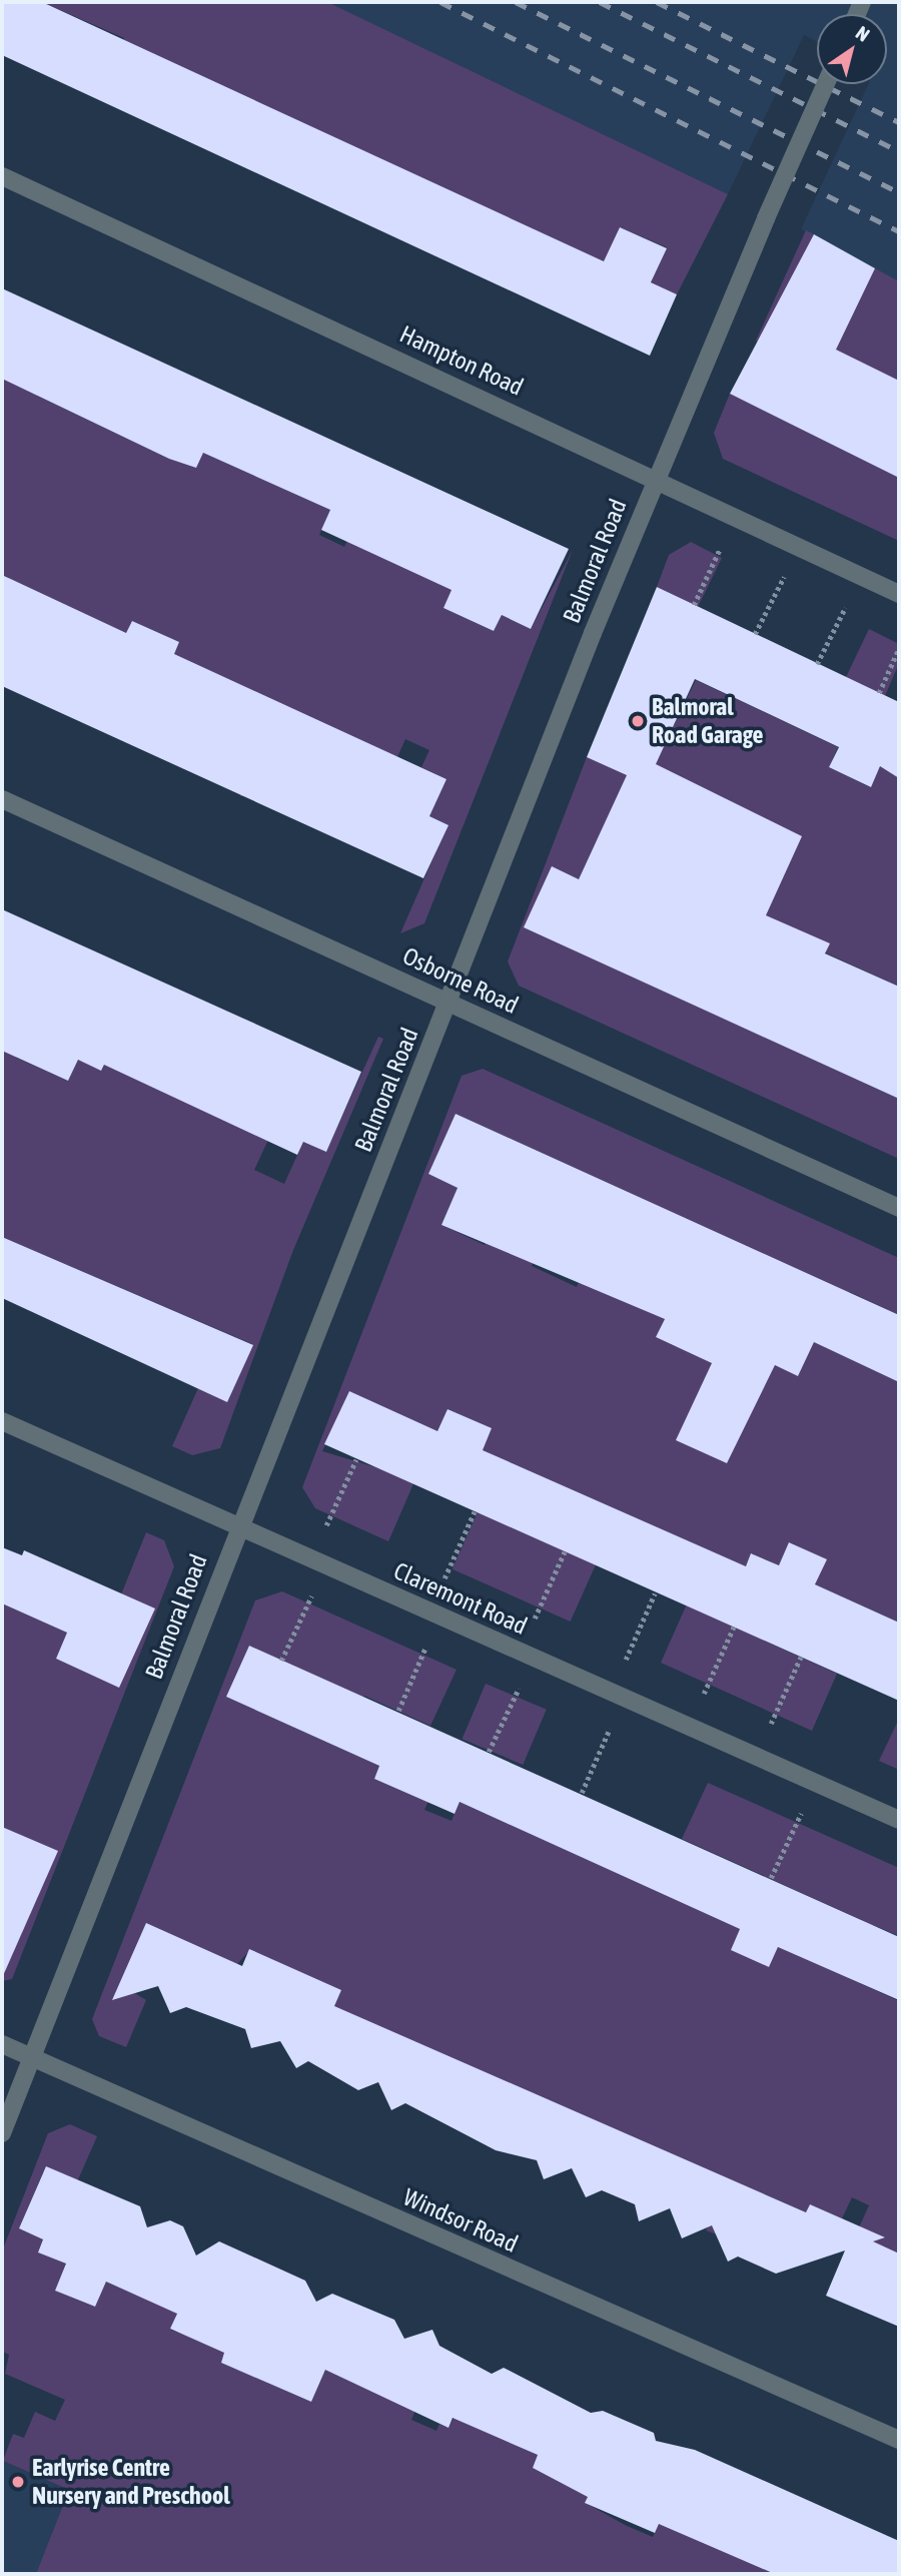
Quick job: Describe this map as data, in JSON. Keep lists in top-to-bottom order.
{
  "streets": {
    "street": [
      "Hampton Road",
      "Balmoral Road",
      "Osborne Road",
      "Claremont Road",
      "Windsor Road"
    ]
  },
  "crossings": [
    ["Hampton Road", "Balmoral Road"],
    ["Balmoral Road", "Osborne Road"],
    ["Balmoral Road", "Claremont Road"],
    ["Balmoral Road", "Windsor Road"]
  ],
  "places": ["Balmoral Road Garage", "Earlyrise Centre Nursery and Preschool"],
  "north": "top right"
}
